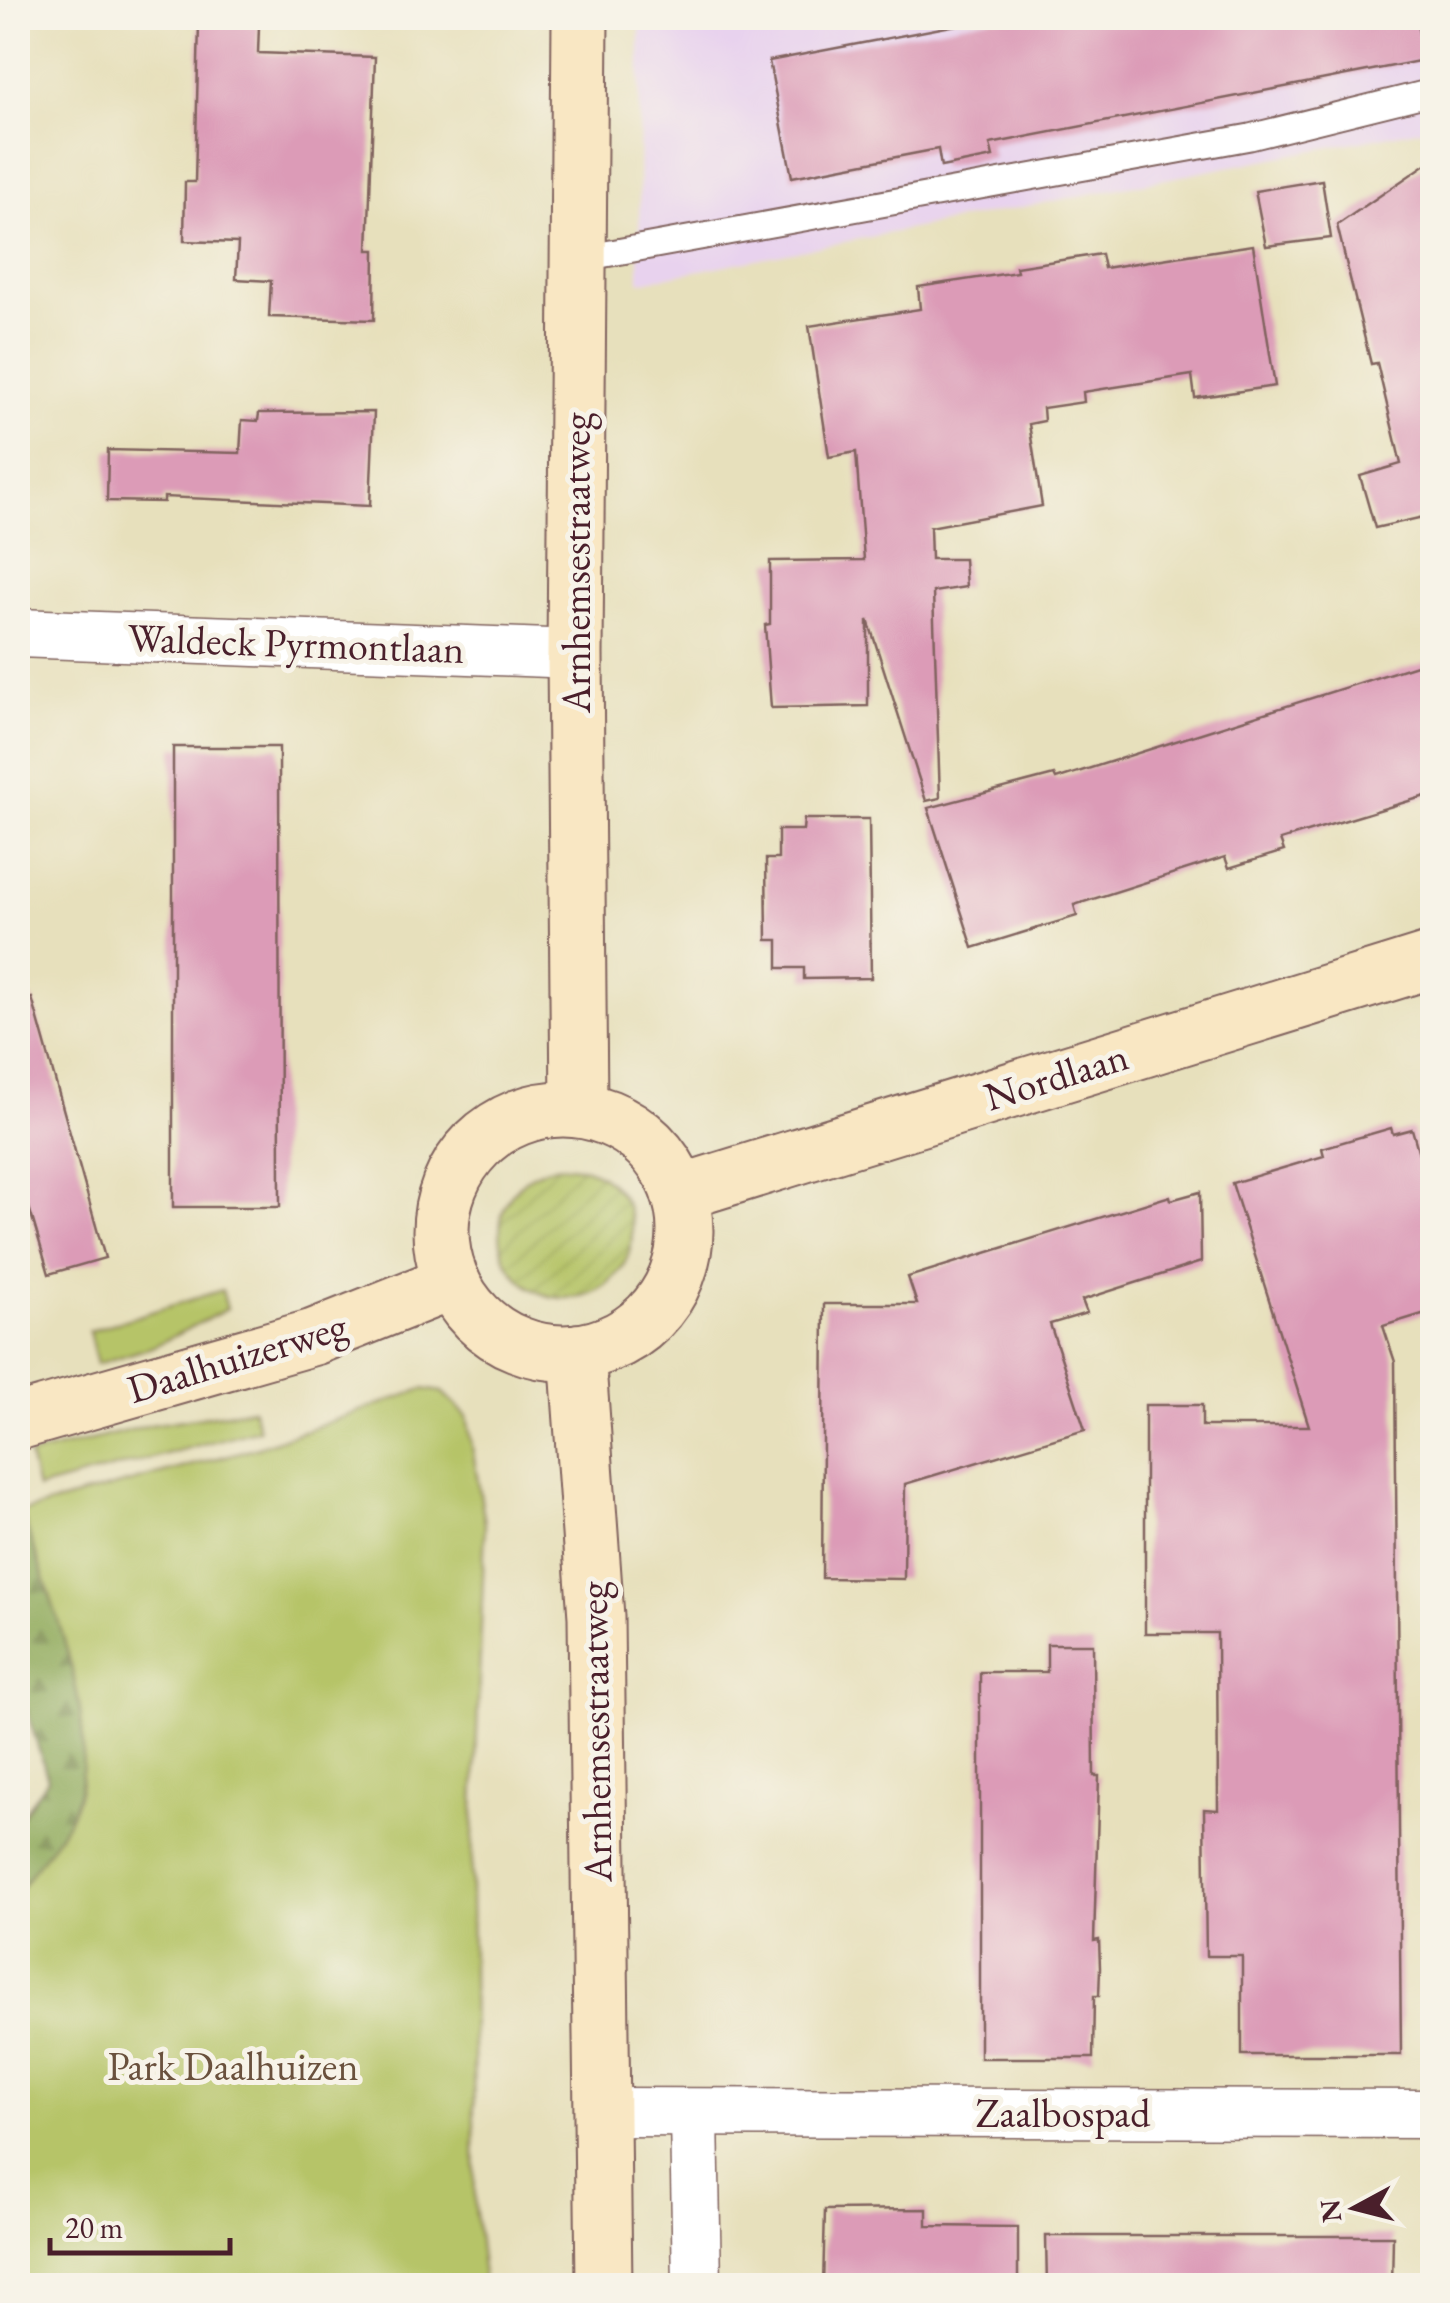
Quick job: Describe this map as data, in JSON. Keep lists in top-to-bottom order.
{
  "streets": {
    "main road": ["Arnhemsestraatweg", "Nordlaan", "Daalhuizerweg"],
    "street": ["Waldeck Pyrmontlaan", "Zaalbospad"]
  },
  "crossings": [
    ["Arnhemsestraatweg", "Waldeck Pyrmontlaan"],
    ["Arnhemsestraatweg", "Nordlaan"],
    ["Arnhemsestraatweg", "Daalhuizerweg"],
    ["Nordlaan", "Daalhuizerweg"]
  ],
  "parks": ["Park Daalhuizen"],
  "scale_bar": "20 m",
  "north": "left"
}
